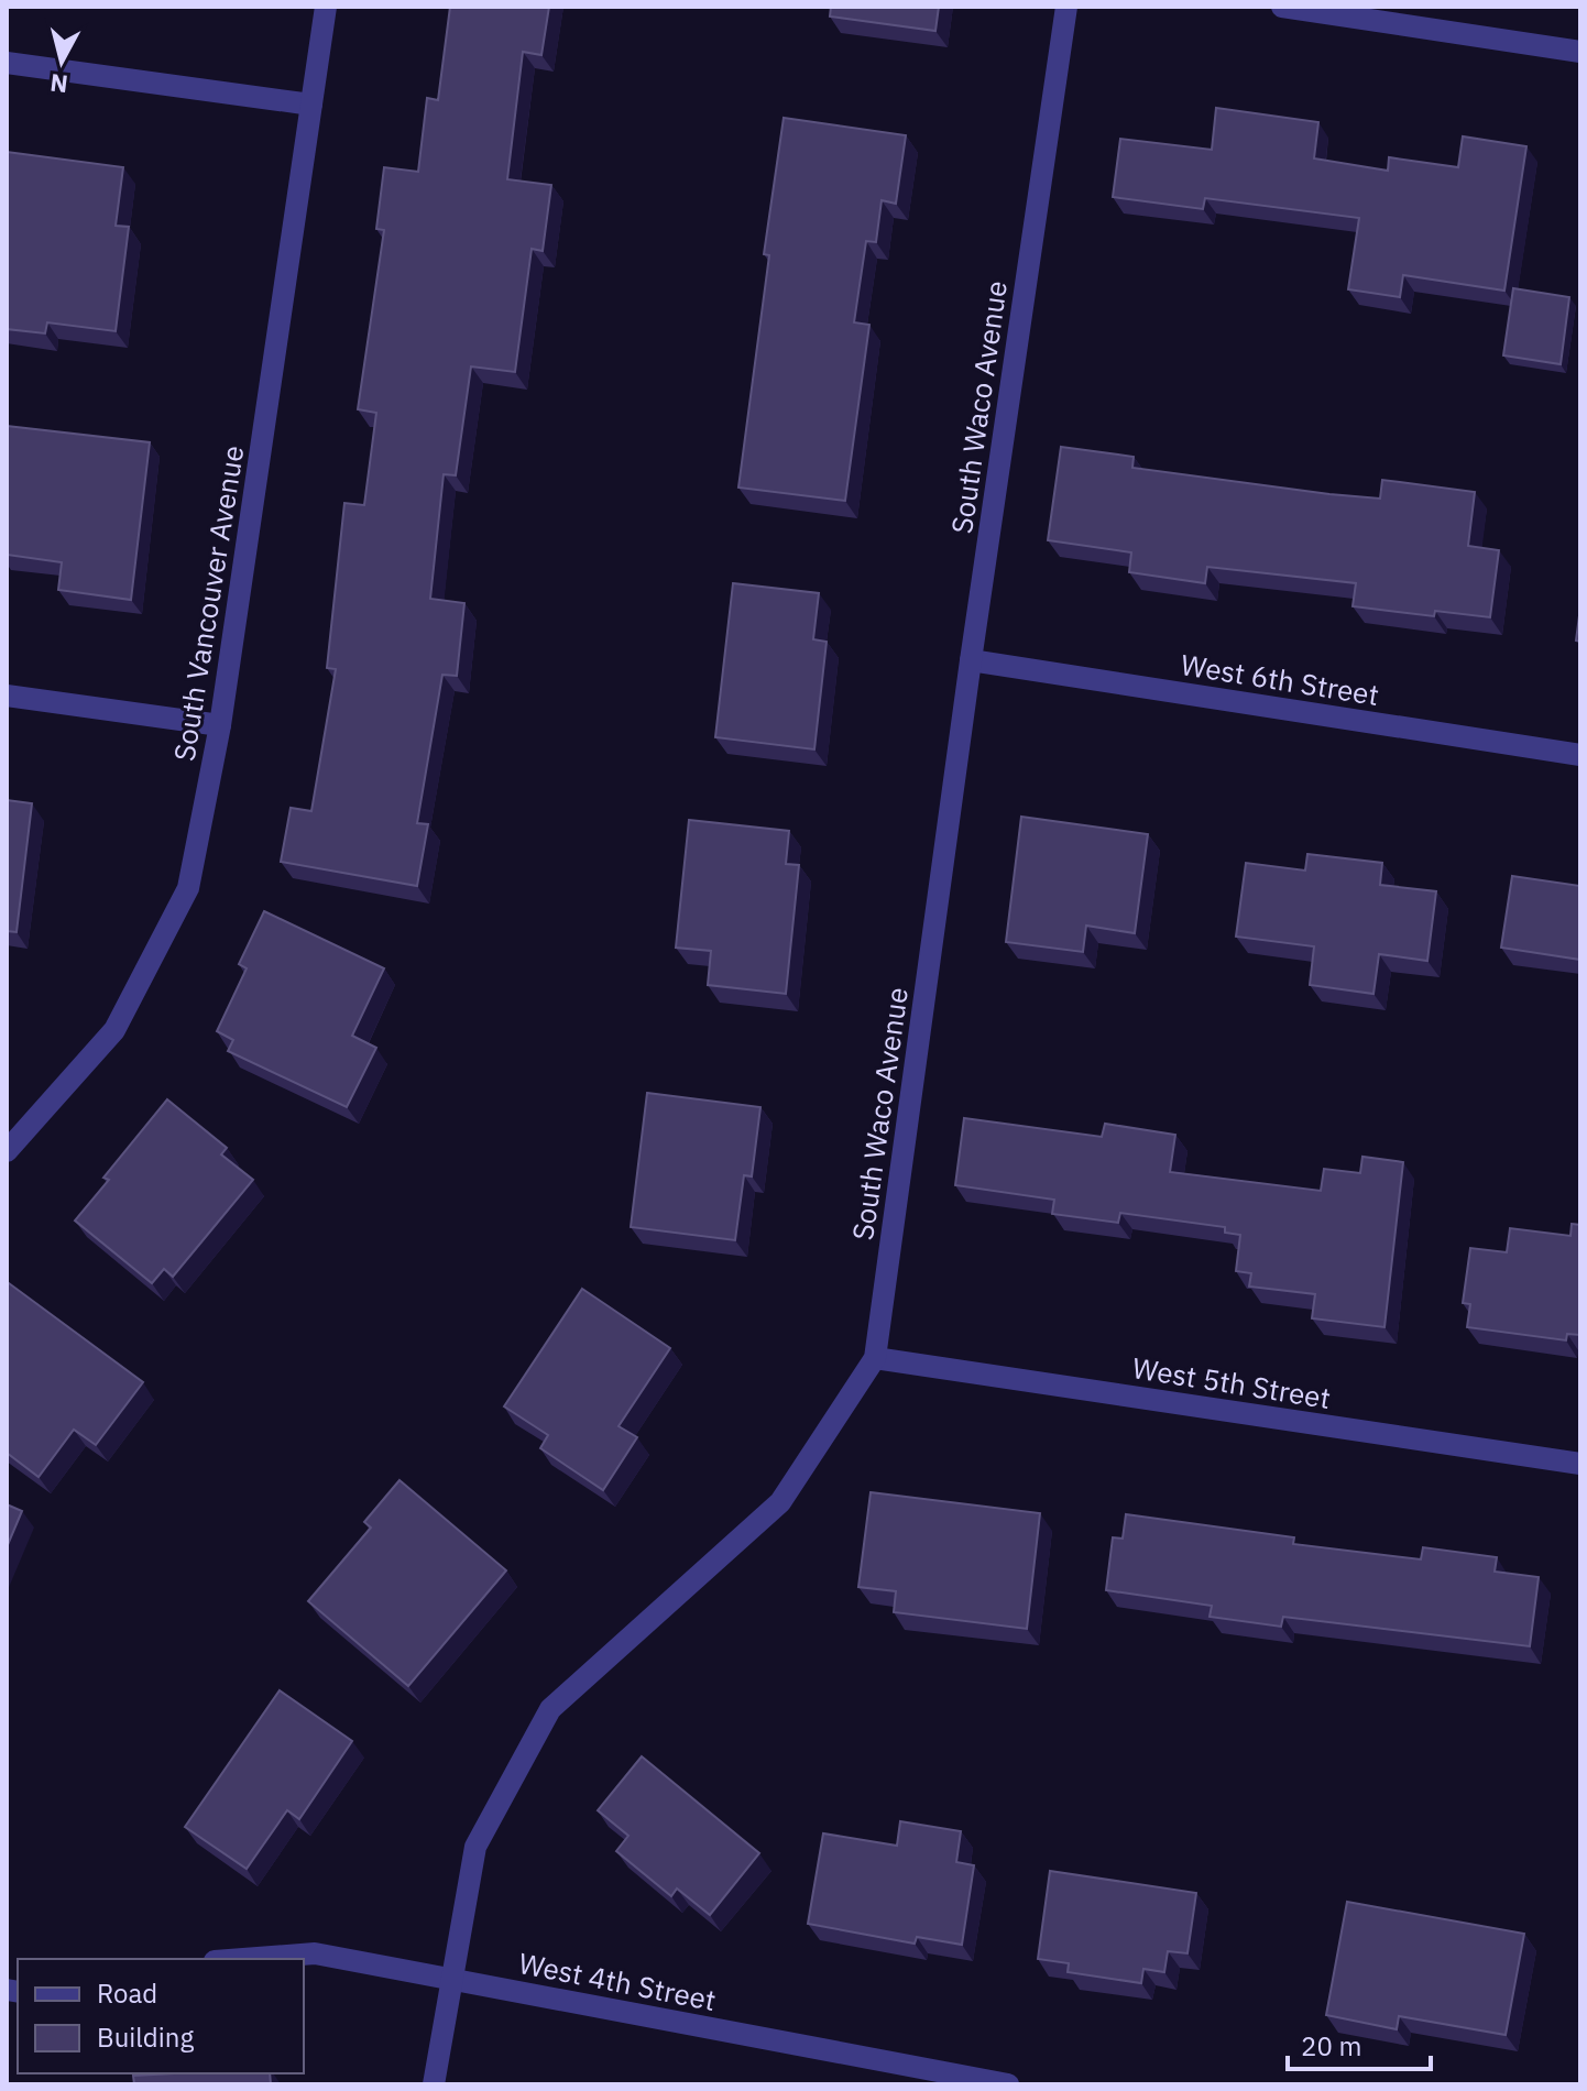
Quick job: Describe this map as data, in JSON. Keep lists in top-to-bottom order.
{
  "streets": {
    "street": [
      "South Waco Avenue",
      "South Vancouver Avenue",
      "West 6th Street",
      "West 5th Street",
      "West 4th Street"
    ]
  },
  "crossings": [
    ["South Waco Avenue", "West 6th Street"],
    ["South Waco Avenue", "West 5th Street"],
    ["South Waco Avenue", "West 4th Street"]
  ],
  "legend": ["Road", "Building"],
  "scale_bar": "20 m",
  "north": "bottom"
}
